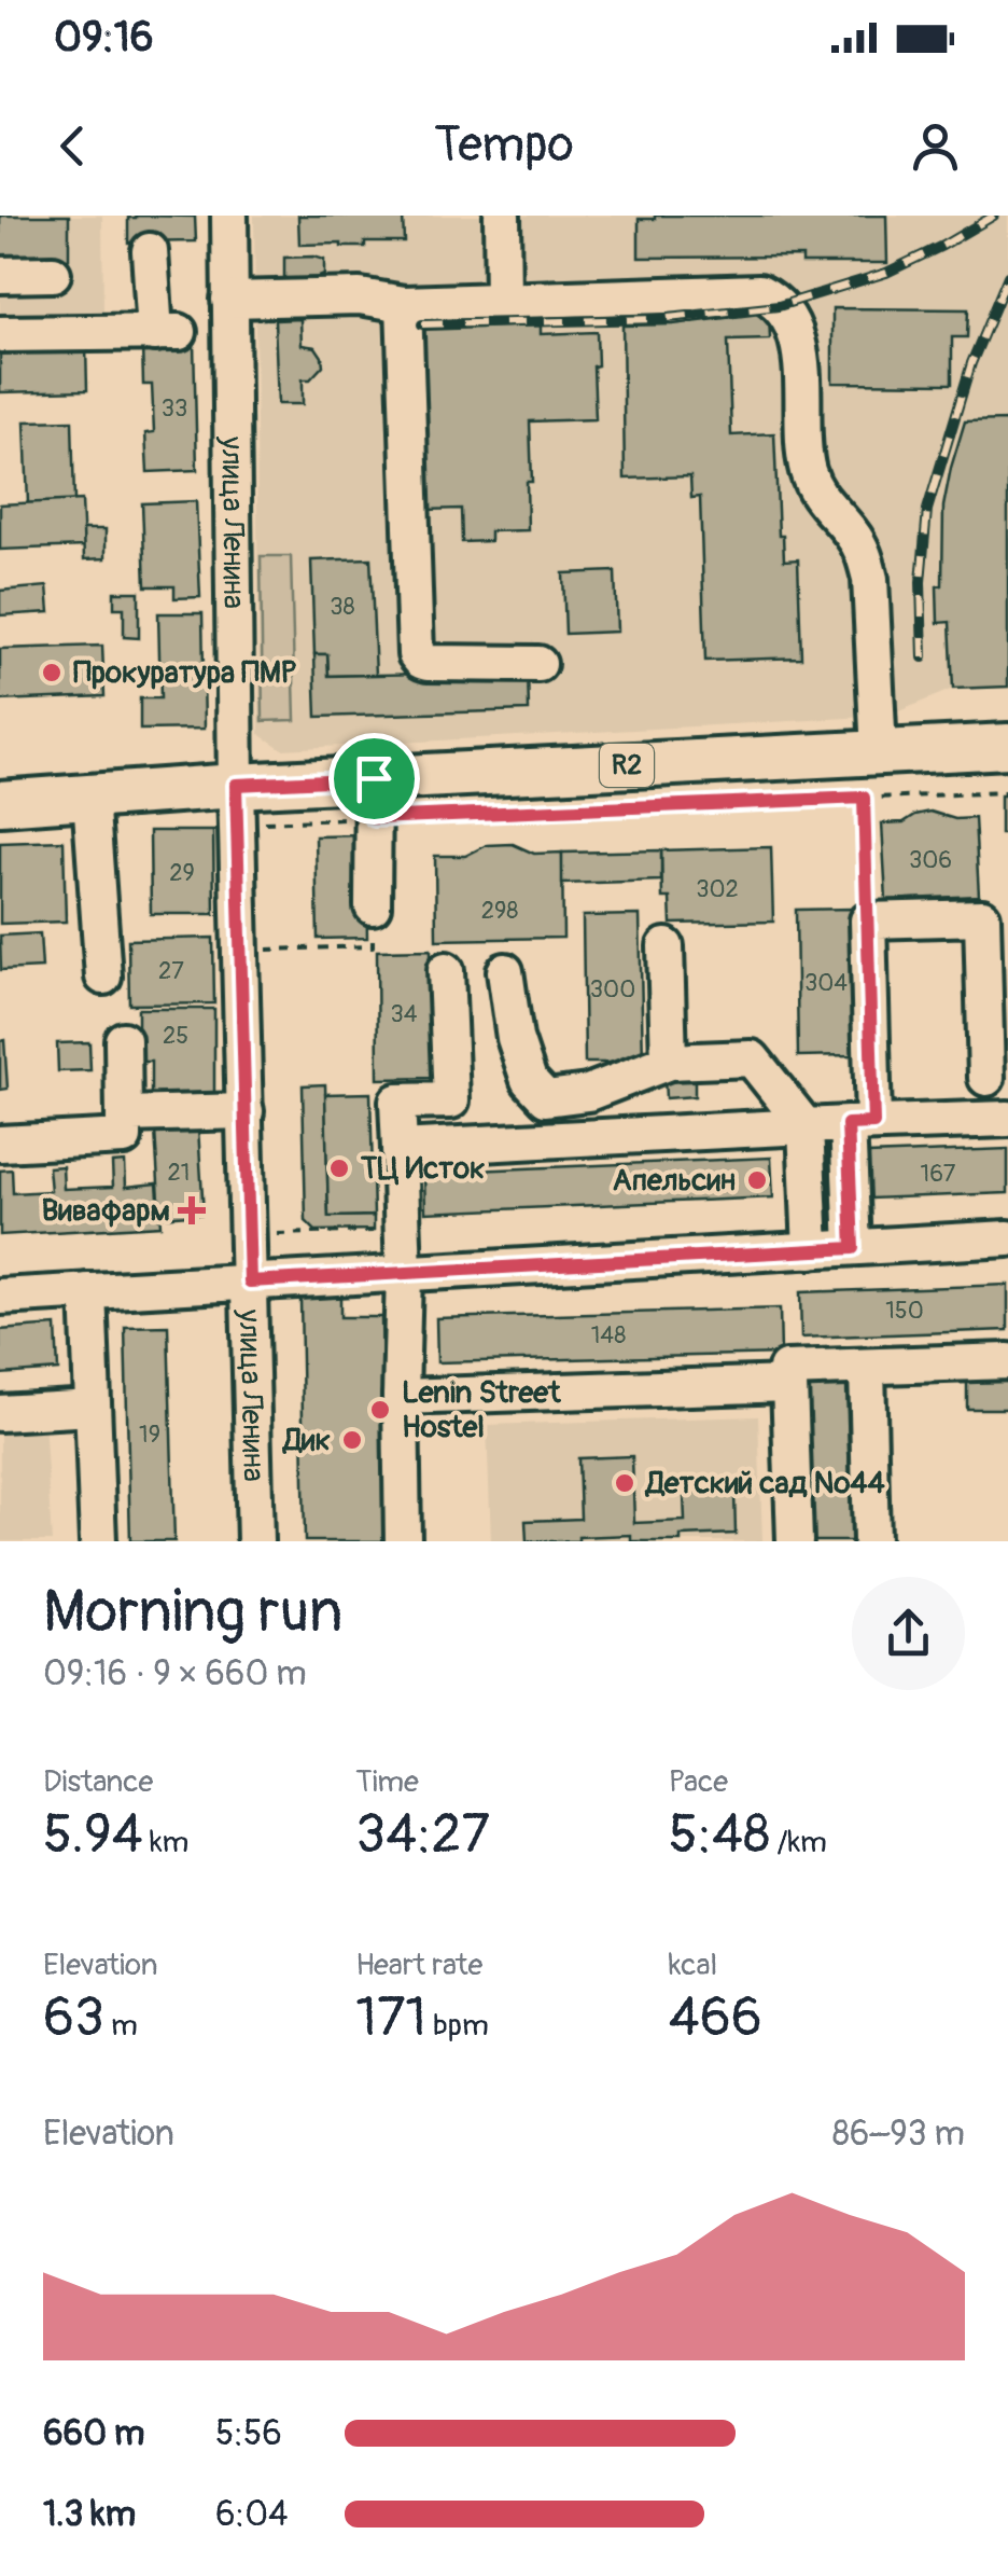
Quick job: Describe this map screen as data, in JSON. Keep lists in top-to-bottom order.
{
  "streets": {
    "main road": ["R2"],
    "street": ["улица Ленина"]
  },
  "crossings": [
    ["улица Ленина", "R2"]
  ],
  "places": {
    "other": [
      "Прокуратура ПМР",
      "ТЦ Исток",
      "Апельсин",
      "Lenin Street Hostel",
      "Дик",
      "Детский сад №44"
    ],
    "health": ["Вивафарм"]
  },
  "house_numbers": [
    "33",
    "38",
    "306",
    "29",
    "302",
    "298",
    "27",
    "304",
    "300",
    "34",
    "25",
    "21",
    "167",
    "150",
    "148",
    "19"
  ],
  "page": {
    "status": "09:16",
    "header": "Tempo",
    "heading": ["Morning run", "09:16 · 9 × 660 m"],
    "stats": [
      ["Distance", "5.94 km"],
      ["Time", "34:27"],
      ["Pace", "5:48 /km"],
      ["Elevation", "63 m"],
      ["Heart rate", "171 bpm"],
      ["kcal", "466"]
    ],
    "chart": ["Elevation", "86–93 m"],
    "list": [
      {
        "name": "660 m",
        "note": "5:56"
      },
      {
        "name": "1.3 km",
        "note": "6:04"
      }
    ]
  }
}
